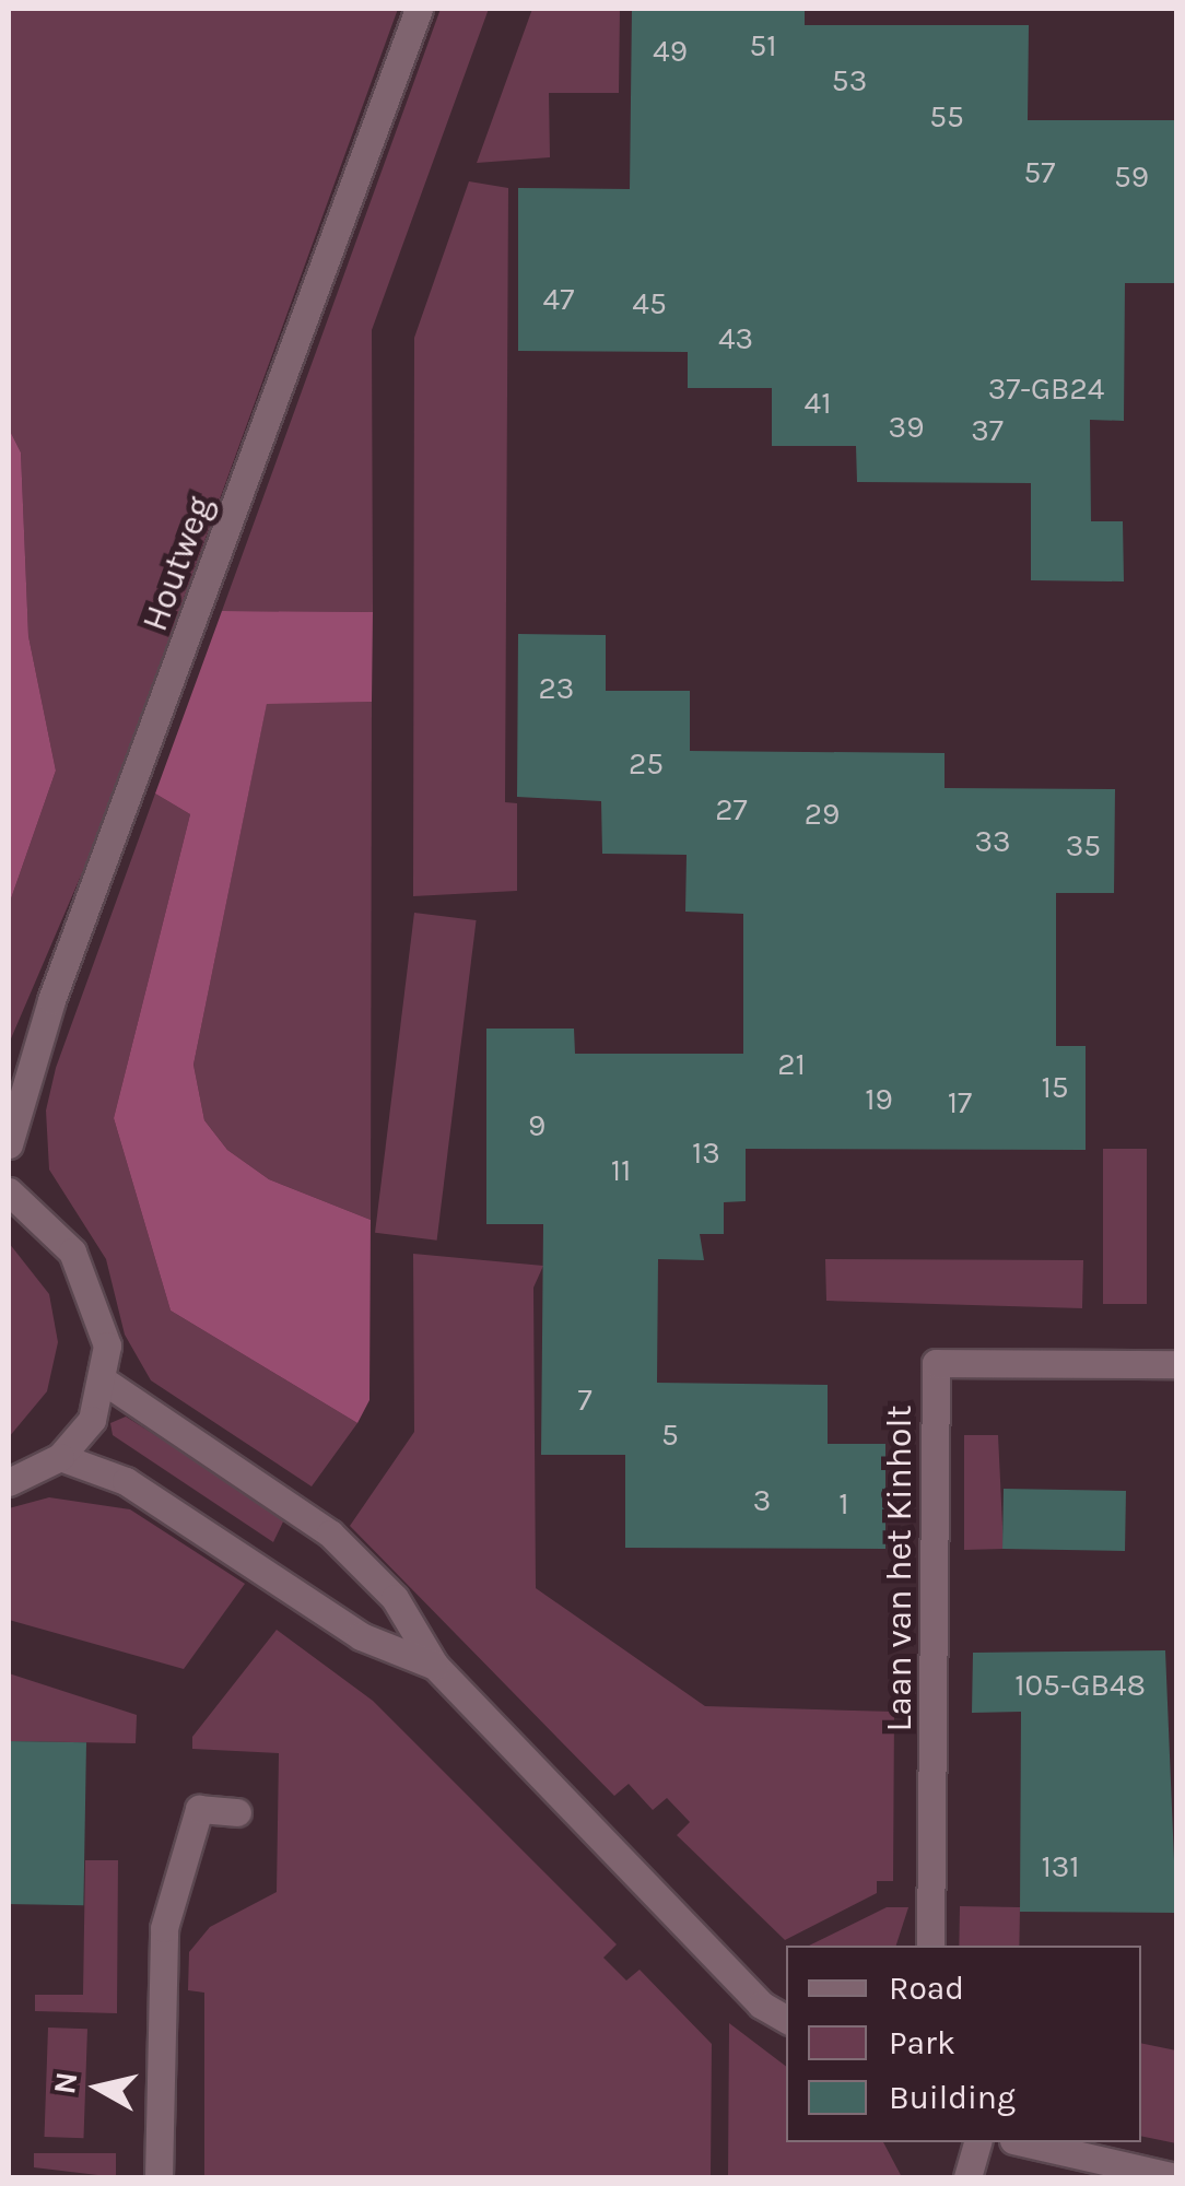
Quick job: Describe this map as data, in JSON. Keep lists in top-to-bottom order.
{
  "streets": {
    "street": ["Houtweg", "Laan van het Kinholt"]
  },
  "house_numbers": [
    "51",
    "49",
    "53",
    "55",
    "57",
    "59",
    "47",
    "45",
    "43",
    "37-GB24",
    "41",
    "39",
    "37",
    "23",
    "25",
    "27",
    "29",
    "33",
    "35",
    "21",
    "15",
    "19",
    "17",
    "9",
    "13",
    "11",
    "7",
    "5",
    "3",
    "1",
    "105-GB48",
    "131"
  ],
  "legend": ["Road", "Park", "Building"],
  "north": "left"
}
